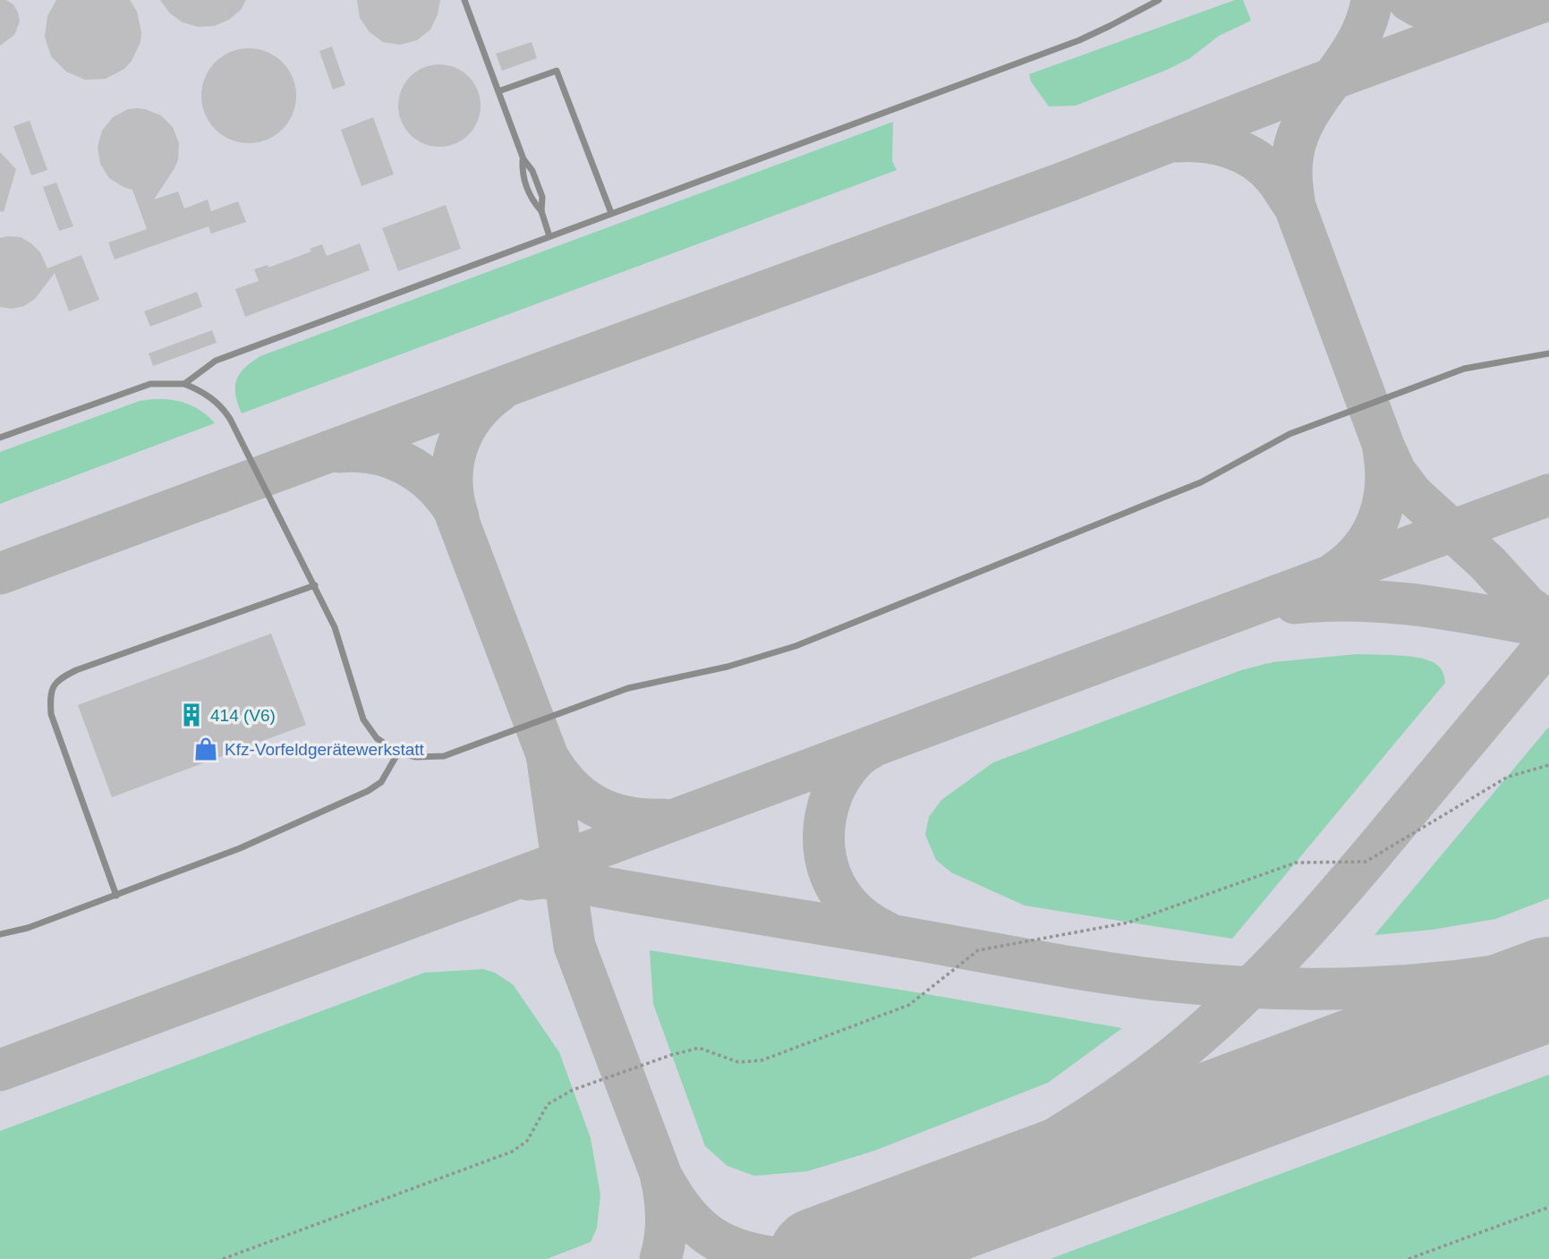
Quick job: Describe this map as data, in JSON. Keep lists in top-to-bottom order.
{
  "places": {
    "building": ["414 (V6)"],
    "shop": ["Kfz-Vorfeldgerätewerkstatt"]
  }
}
